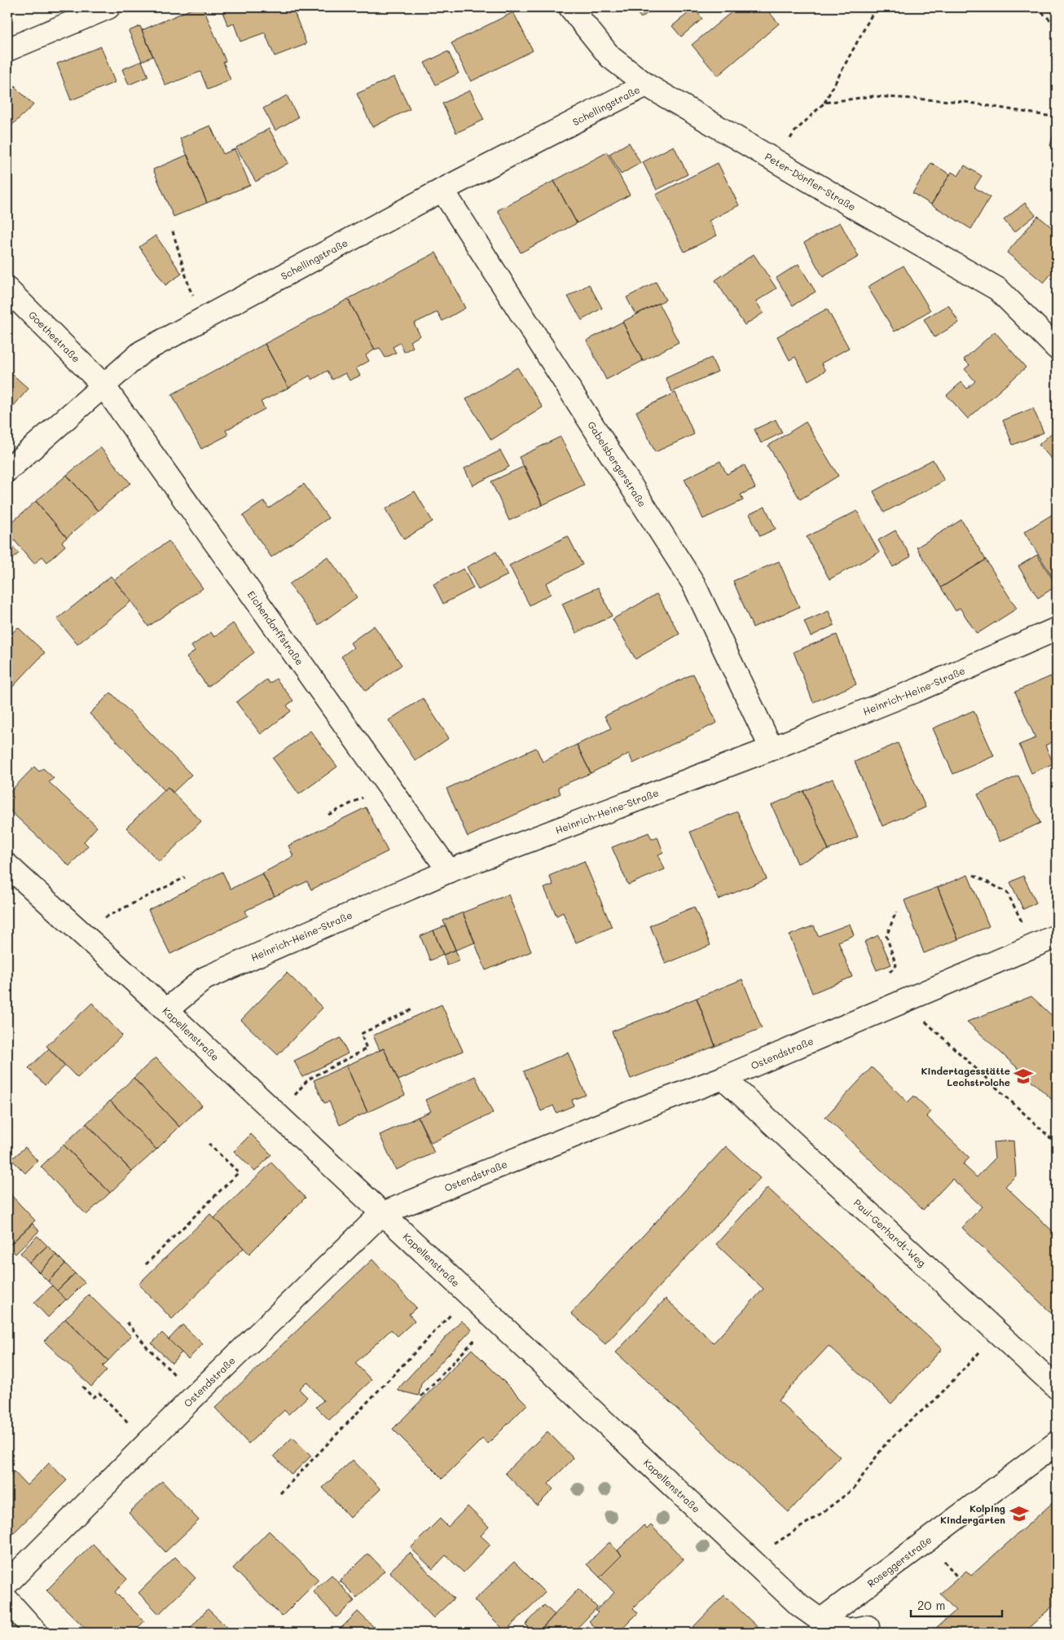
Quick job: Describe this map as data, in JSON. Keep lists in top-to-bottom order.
{
  "streets": {
    "street": [
      "Schellingstraße",
      "Peter-Dörfler-Straße",
      "Goethestraße",
      "Gabelsbergerstraße",
      "Eichendorffstraße",
      "Heinrich-Heine-Straße",
      "Kapellenstraße",
      "Ostendstraße",
      "Paul-Gerhardt-Weg",
      "Roseggerstraße"
    ]
  },
  "crossings": [
    ["Schellingstraße", "Peter-Dörfler-Straße"],
    ["Schellingstraße", "Goethestraße"],
    ["Schellingstraße", "Gabelsbergerstraße"],
    ["Schellingstraße", "Eichendorffstraße"],
    ["Goethestraße", "Eichendorffstraße"],
    ["Gabelsbergerstraße", "Heinrich-Heine-Straße"],
    ["Eichendorffstraße", "Heinrich-Heine-Straße"],
    ["Heinrich-Heine-Straße", "Kapellenstraße"],
    ["Kapellenstraße", "Ostendstraße"],
    ["Kapellenstraße", "Roseggerstraße"],
    ["Ostendstraße", "Paul-Gerhardt-Weg"]
  ],
  "places": {
    "school or university": ["Kindertagesstätte Lechstrolche", "Kolping Kindergarten"]
  },
  "scale_bar": "20 m"
}
